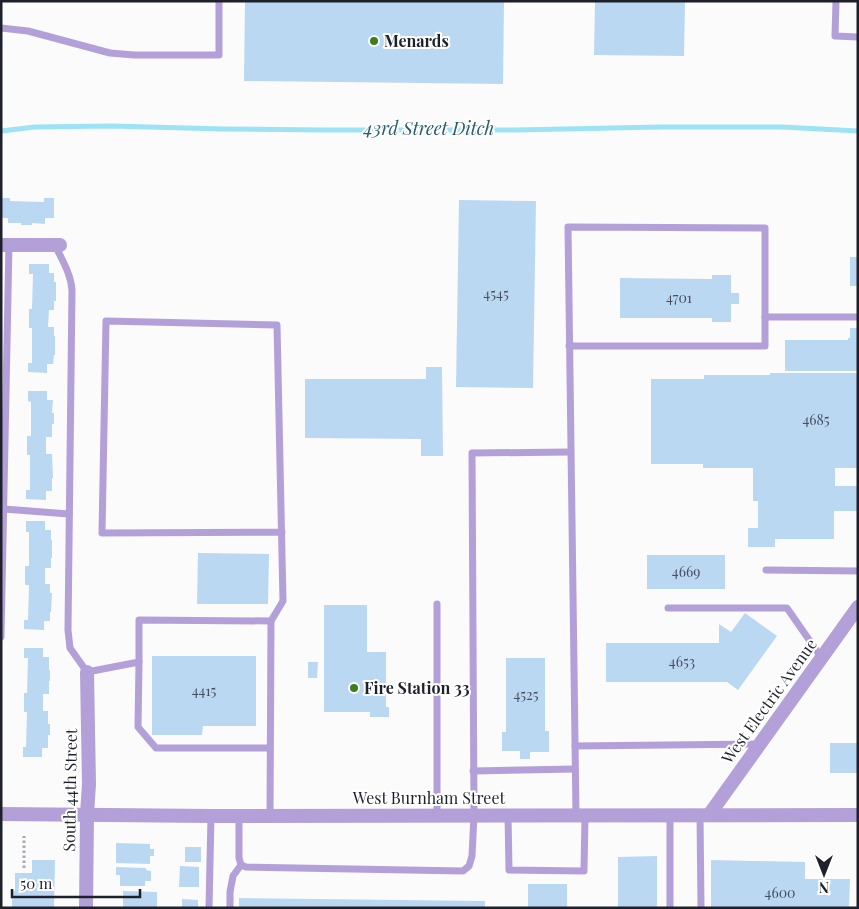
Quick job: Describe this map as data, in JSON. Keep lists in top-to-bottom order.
{
  "streets": {
    "street": ["West Electric Avenue", "South 44th Street", "West Burnham Street"]
  },
  "crossings": [
    ["West Electric Avenue", "West Burnham Street"],
    ["South 44th Street", "West Burnham Street"]
  ],
  "water": ["43rd Street Ditch"],
  "places": ["Menards", "Fire Station 33"],
  "house_numbers": [
    "4545",
    "4701",
    "4685",
    "4669",
    "4653",
    "4415",
    "4525",
    "4600"
  ],
  "scale_bar": "50 m",
  "north": "bottom"
}
